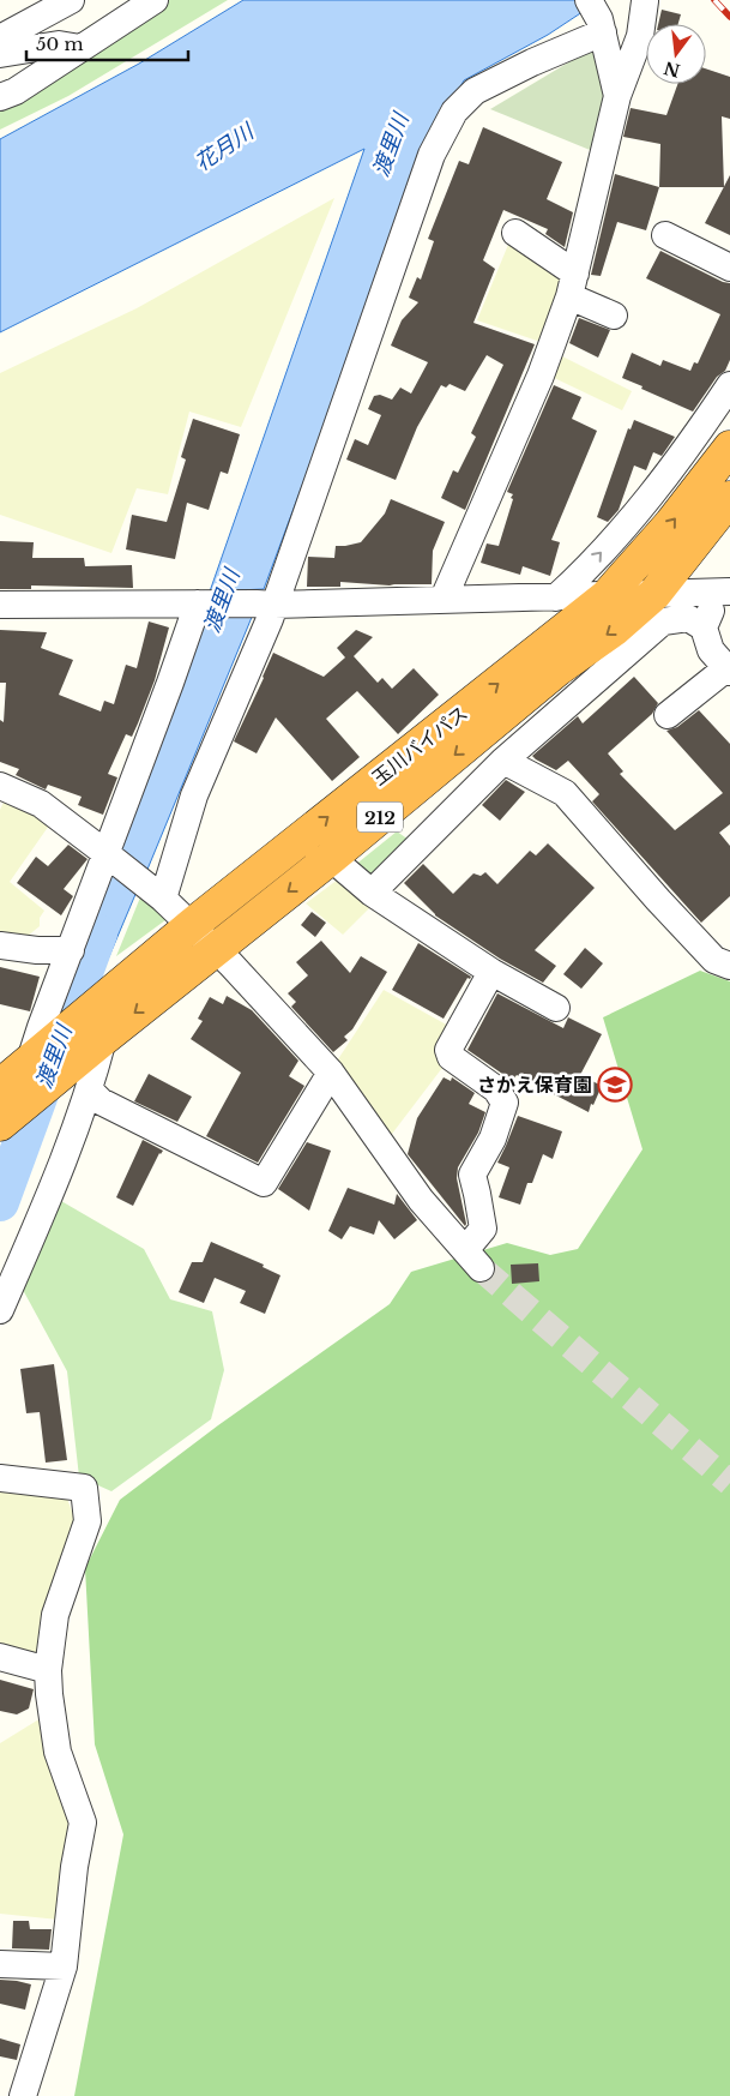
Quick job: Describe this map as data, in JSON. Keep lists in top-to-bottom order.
{
  "streets": {
    "highway": ["玉川バイパス", "212"]
  },
  "water": ["渡里川", "花月川"],
  "places": {
    "school or university": ["さかえ保育園"]
  },
  "scale_bar": "50 m",
  "north": "bottom"
}
